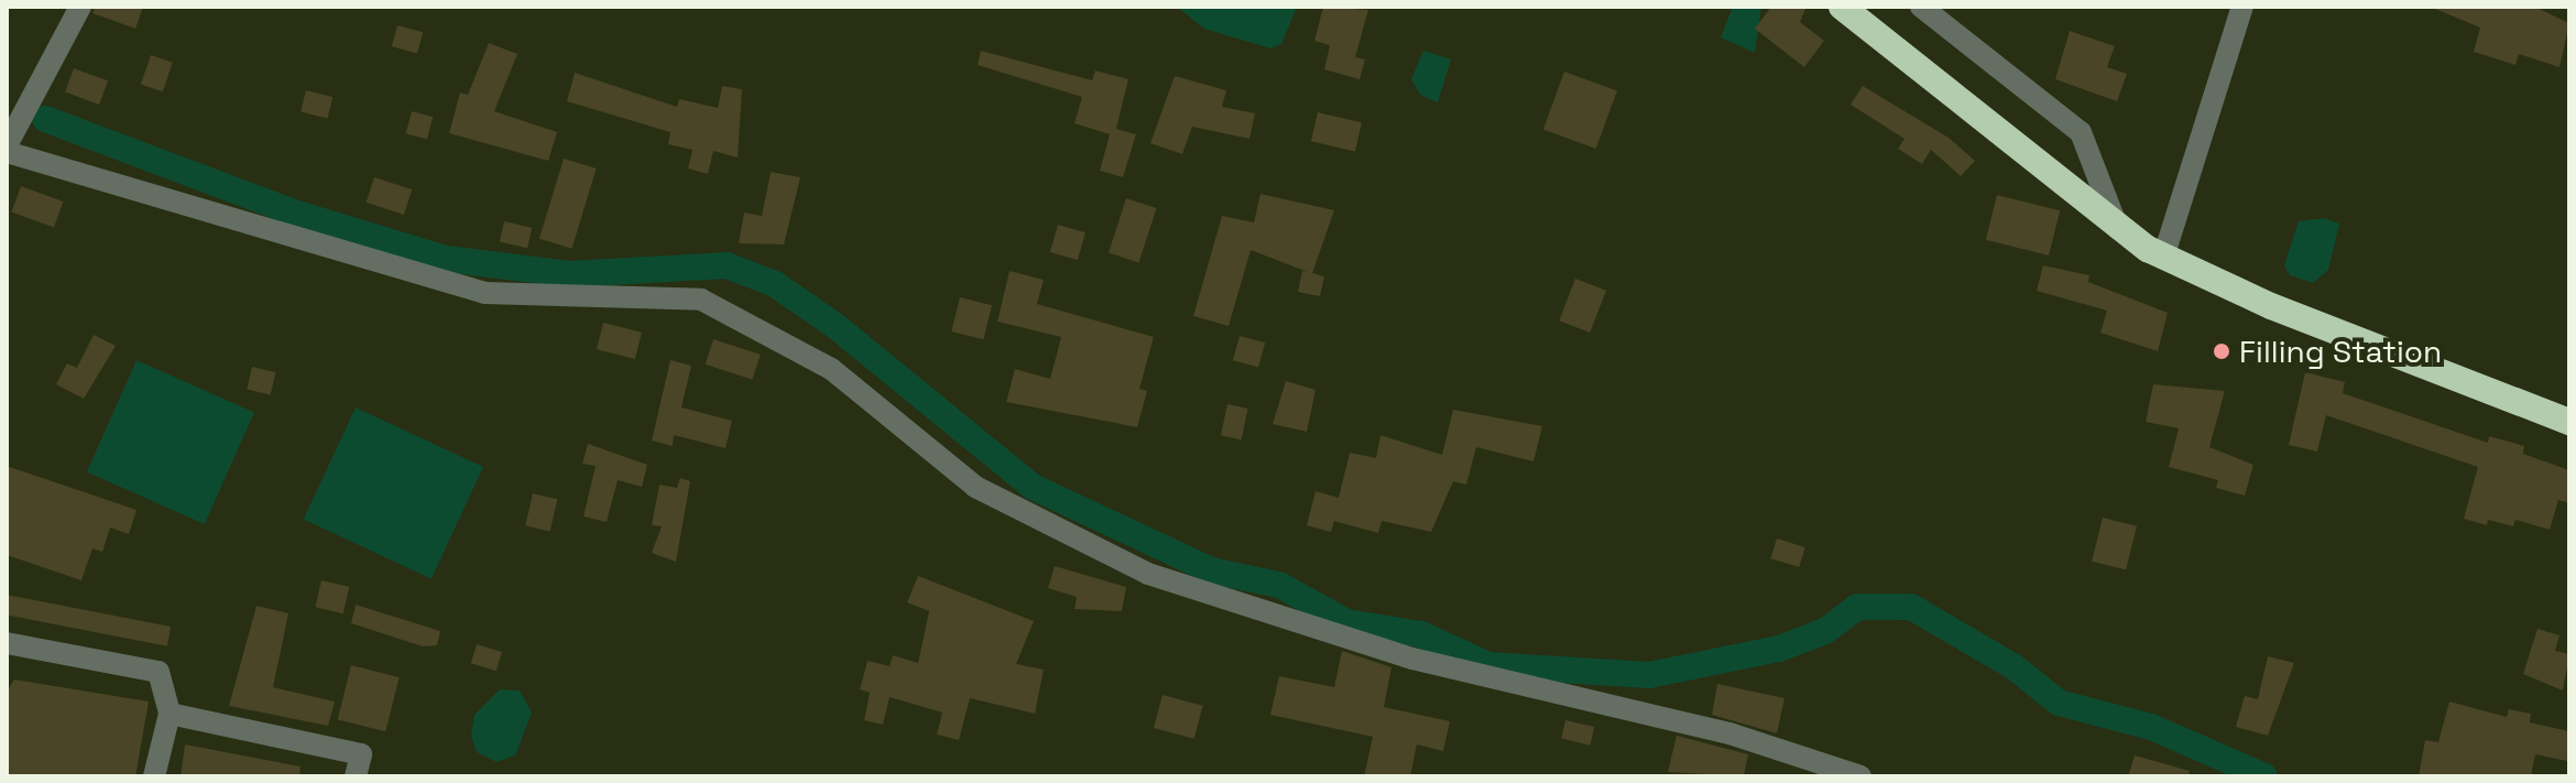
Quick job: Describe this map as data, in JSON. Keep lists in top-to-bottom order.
{
  "places": ["Filling Station"]
}
